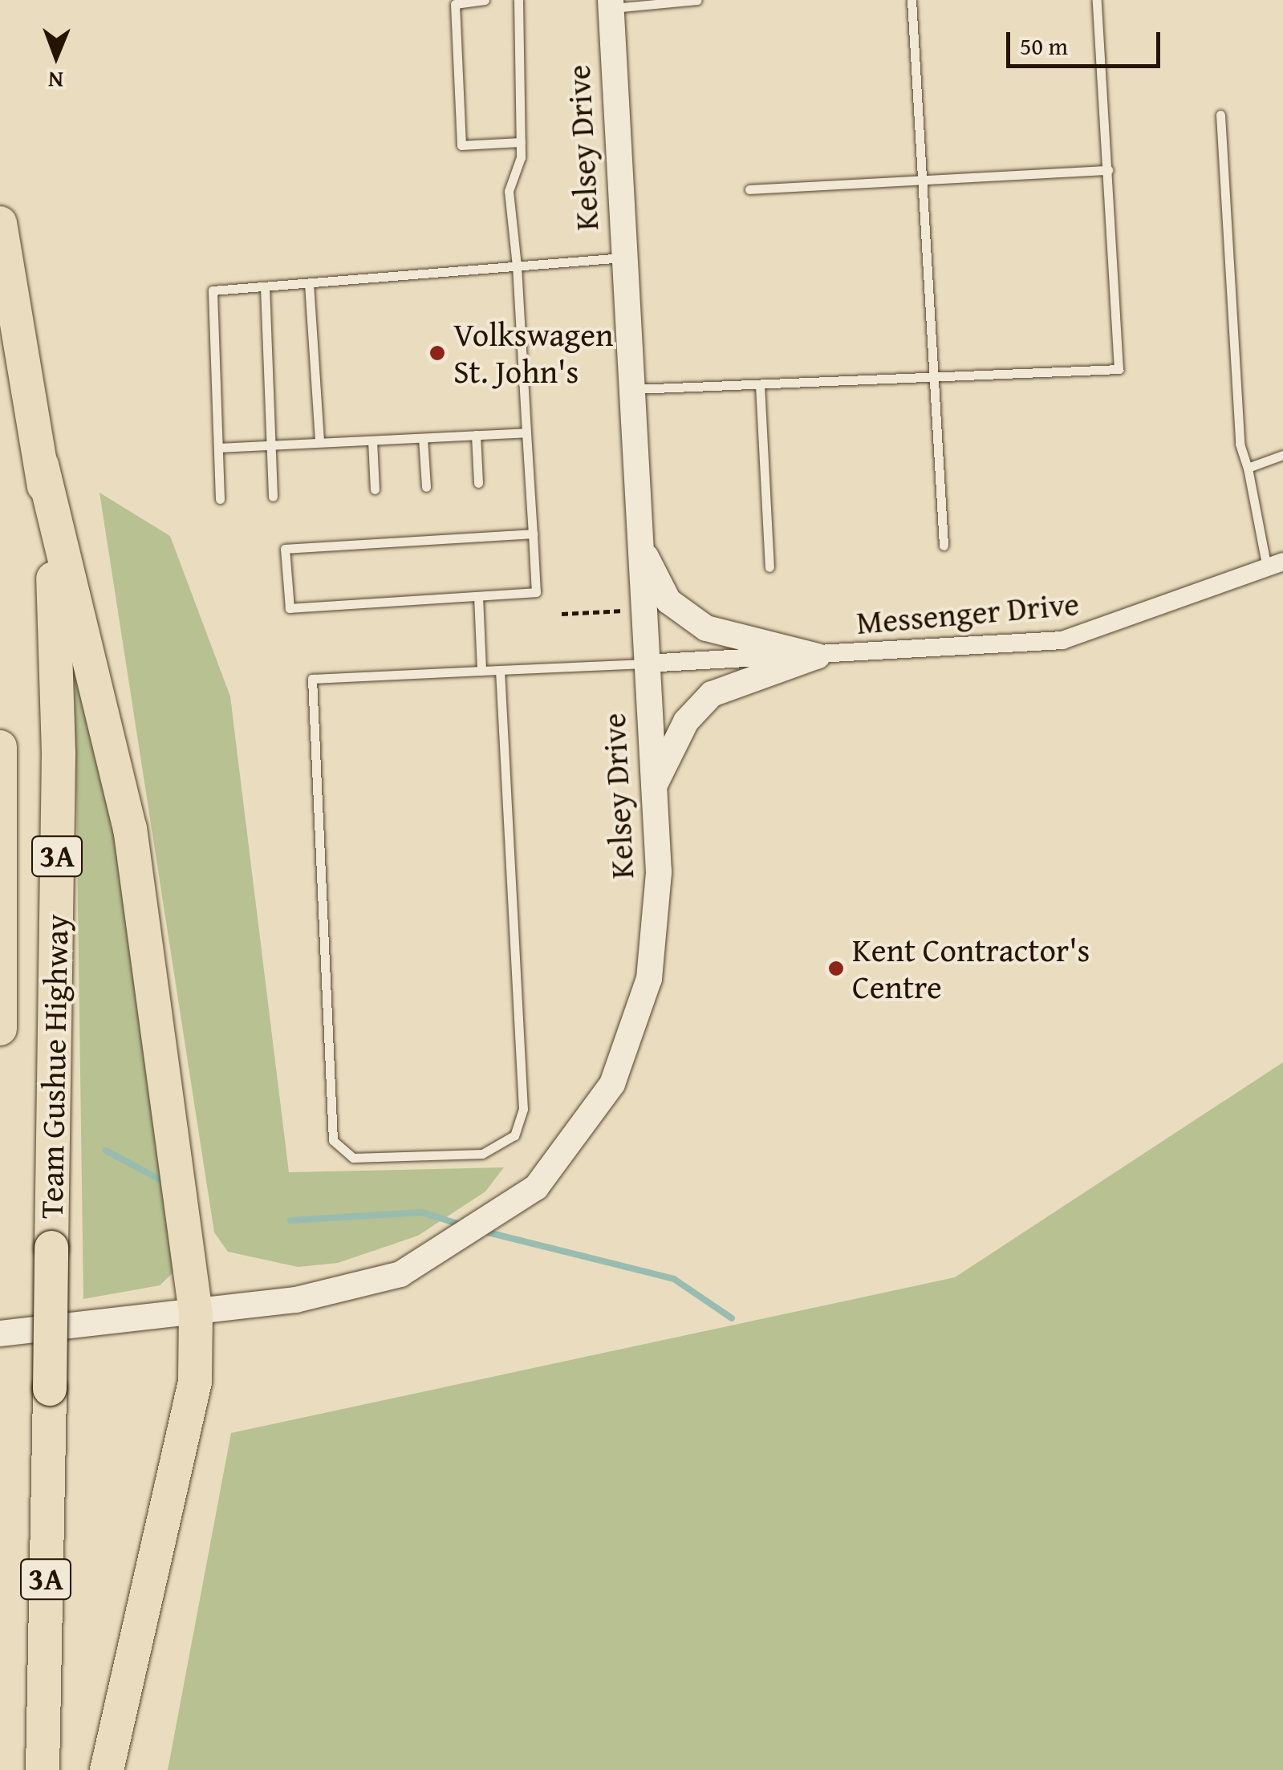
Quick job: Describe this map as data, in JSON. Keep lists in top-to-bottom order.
{
  "streets": {
    "highway": ["3A", "Team Gushue Highway"],
    "main road": ["Kelsey Drive"],
    "street": ["Messenger Drive"]
  },
  "crossings": [
    ["Kelsey Drive", "Messenger Drive"]
  ],
  "places": ["Volkswagen St. John's", "Kent Contractor's Centre"],
  "scale_bar": "50 m",
  "north": "bottom"
}
